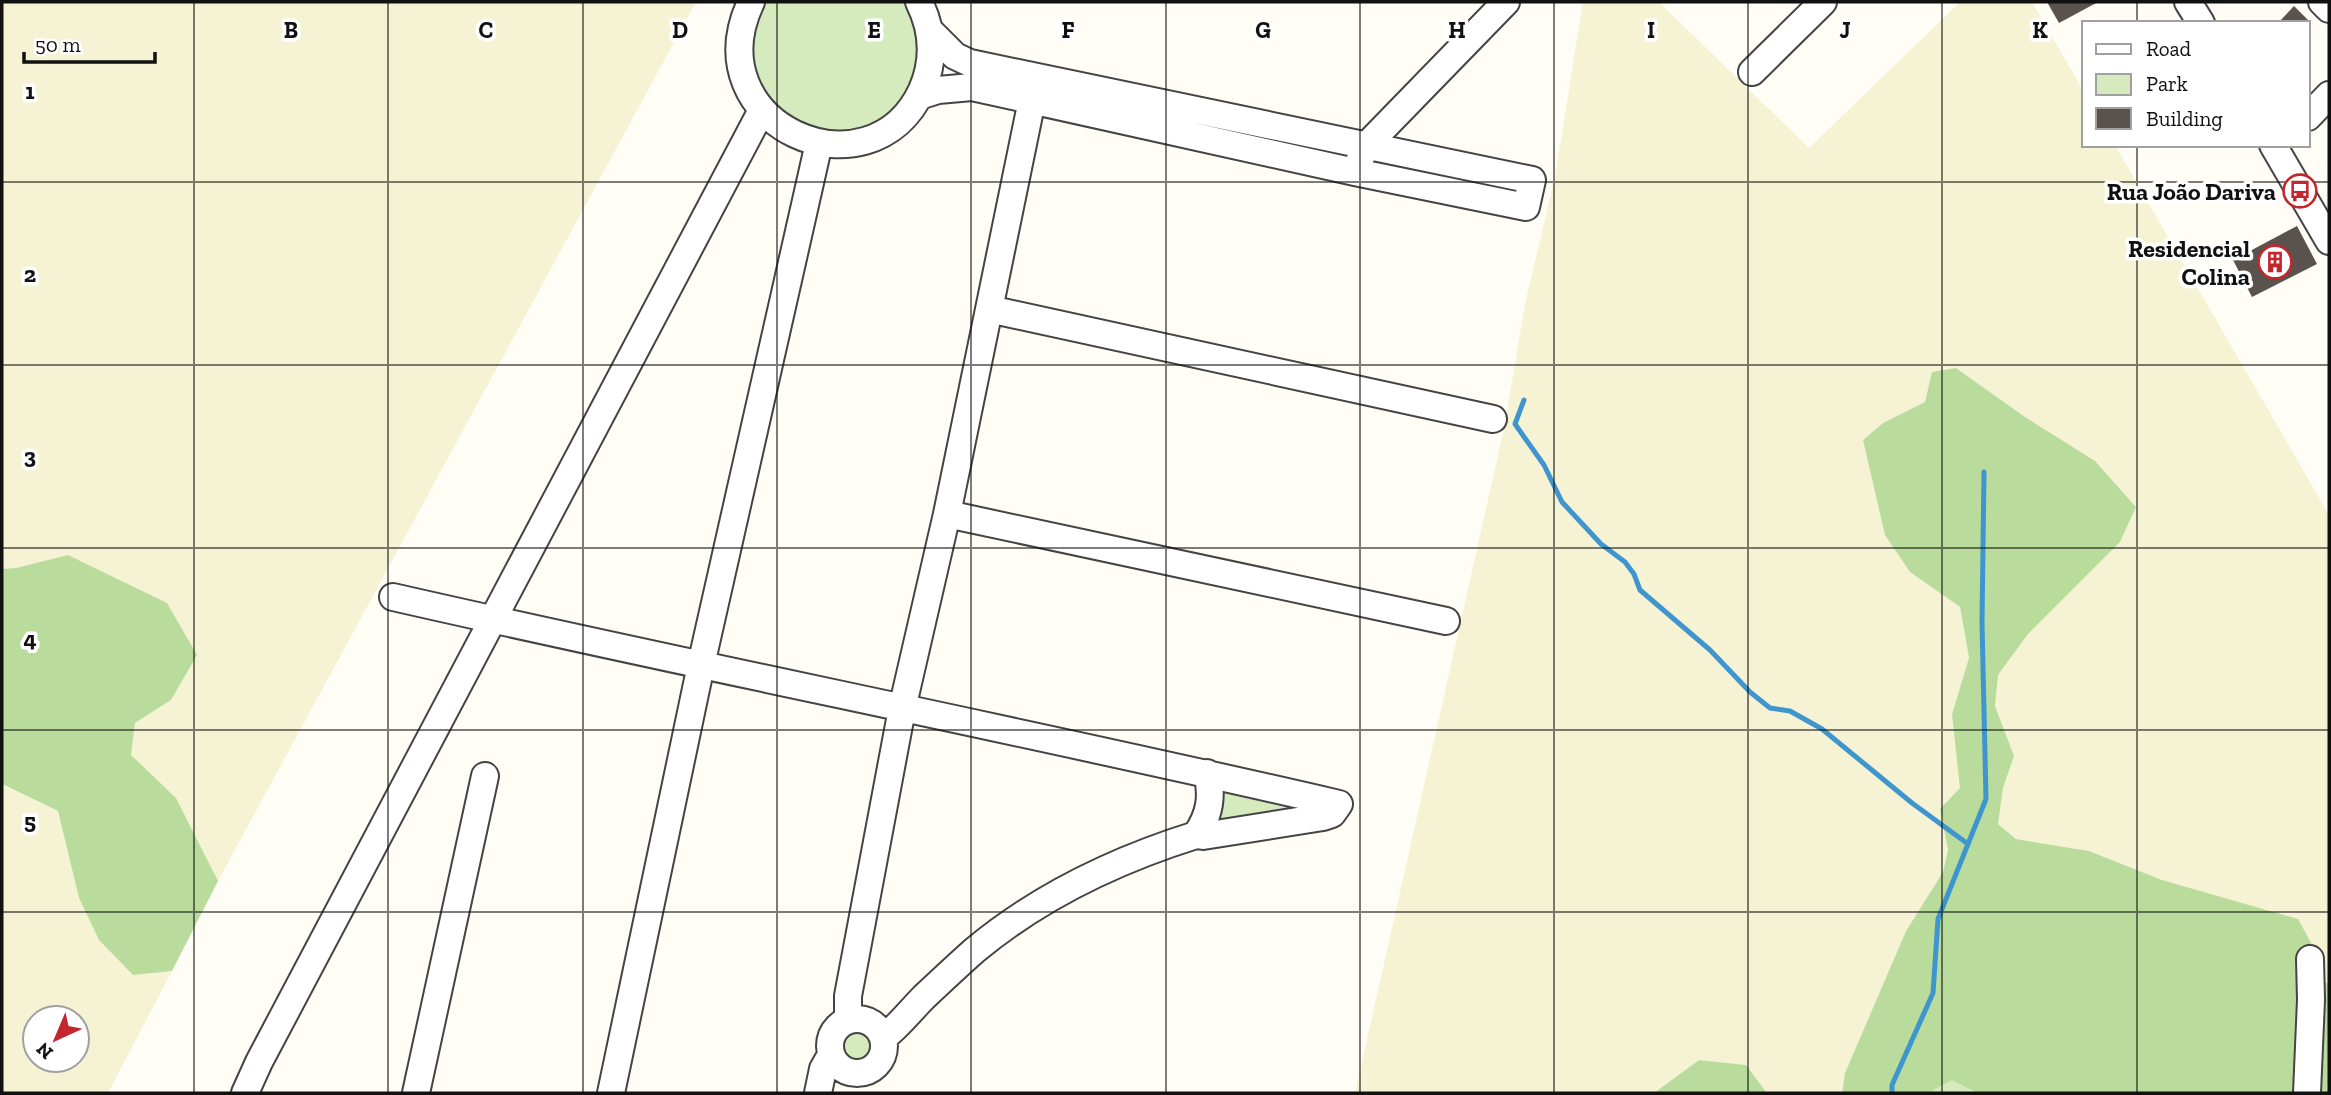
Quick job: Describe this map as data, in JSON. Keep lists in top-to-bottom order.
{
  "places": {
    "bus stop": ["Rua João Dariva"],
    "building": ["Residencial Colina"]
  },
  "legend": ["Road", "Park", "Building"],
  "scale_bar": "50 m",
  "north": "bottom left",
  "grid": {
    "columns": [
      "B",
      "C",
      "D",
      "E",
      "F",
      "G",
      "H",
      "I",
      "J",
      "K"
    ],
    "rows": [
      "1",
      "2",
      "3",
      "4",
      "5"
    ]
  }
}
